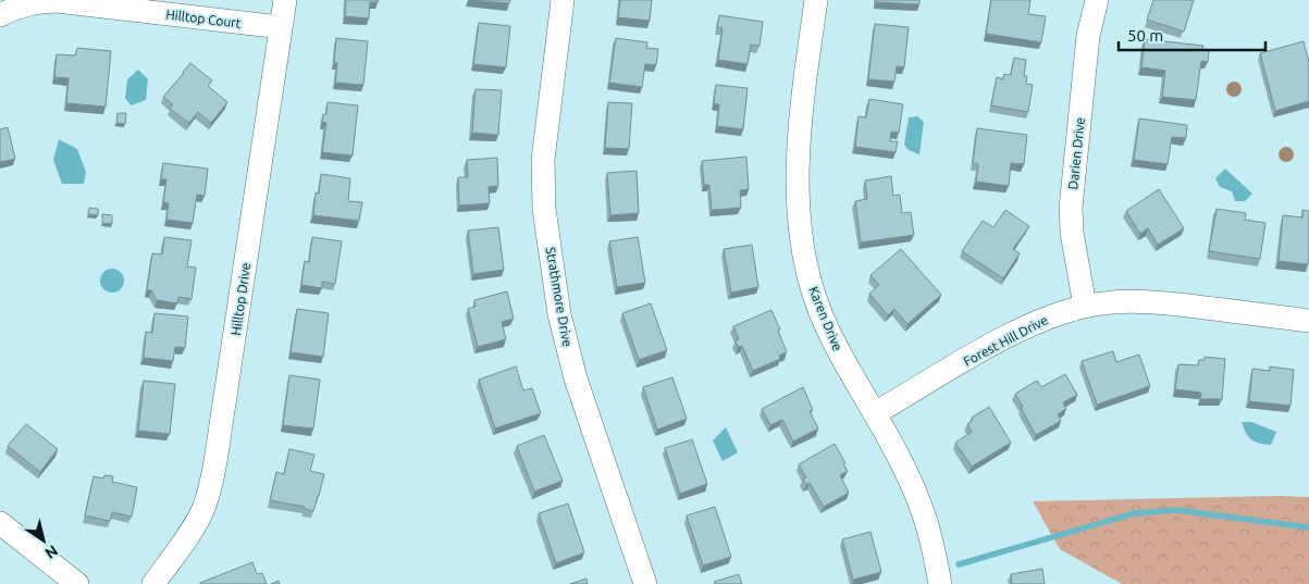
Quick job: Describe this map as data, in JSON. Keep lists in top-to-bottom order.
{
  "streets": {
    "street": [
      "Hilltop Court",
      "Darien Drive",
      "Strathmore Drive",
      "Hilltop Drive",
      "Karen Drive",
      "Forest Hill Drive"
    ]
  },
  "crossings": [
    ["Hilltop Court", "Hilltop Drive"],
    ["Darien Drive", "Forest Hill Drive"],
    ["Karen Drive", "Forest Hill Drive"]
  ],
  "scale_bar": "50 m",
  "north": "bottom right"
}
